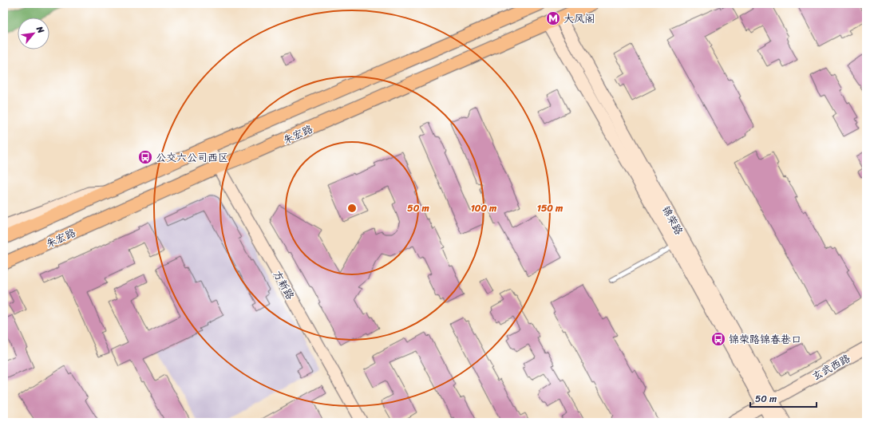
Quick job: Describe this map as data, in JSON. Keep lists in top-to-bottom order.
{
  "streets": {
    "main road": ["朱宏路"],
    "street": ["锦荣路", "方新路", "玄武西路"]
  },
  "crossings": [
    ["朱宏路", "锦荣路"],
    ["朱宏路", "方新路"],
    ["锦荣路", "玄武西路"]
  ],
  "places": {
    "metro station": ["大风阁"],
    "bus stop": ["公交六公司西区", "锦荣路锦春巷口"]
  },
  "scale_bar": "50 m",
  "north": "top right",
  "rings": ["50 m", "100 m", "150 m"]
}
